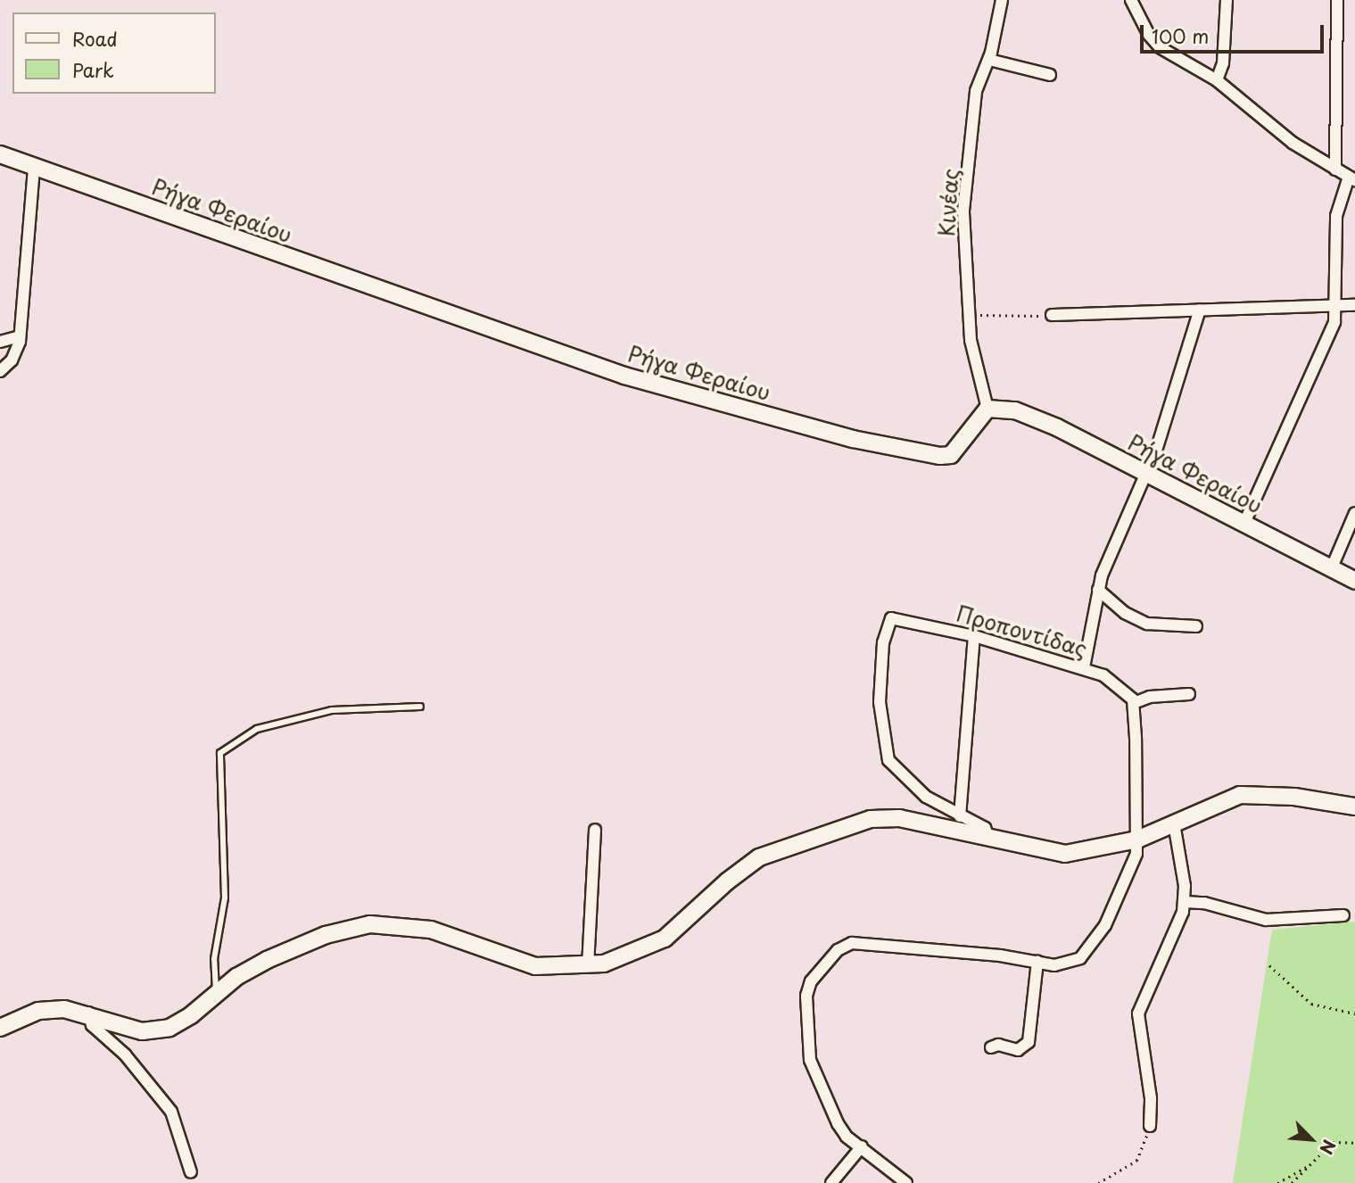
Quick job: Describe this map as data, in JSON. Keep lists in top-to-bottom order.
{
  "streets": {
    "street": ["Κινέας", "Ρήγα Φεραίου", "Προποντίδας"]
  },
  "crossings": [
    ["Κινέας", "Ρήγα Φεραίου"]
  ],
  "legend": ["Road", "Park"],
  "scale_bar": "100 m",
  "north": "bottom right"
}
